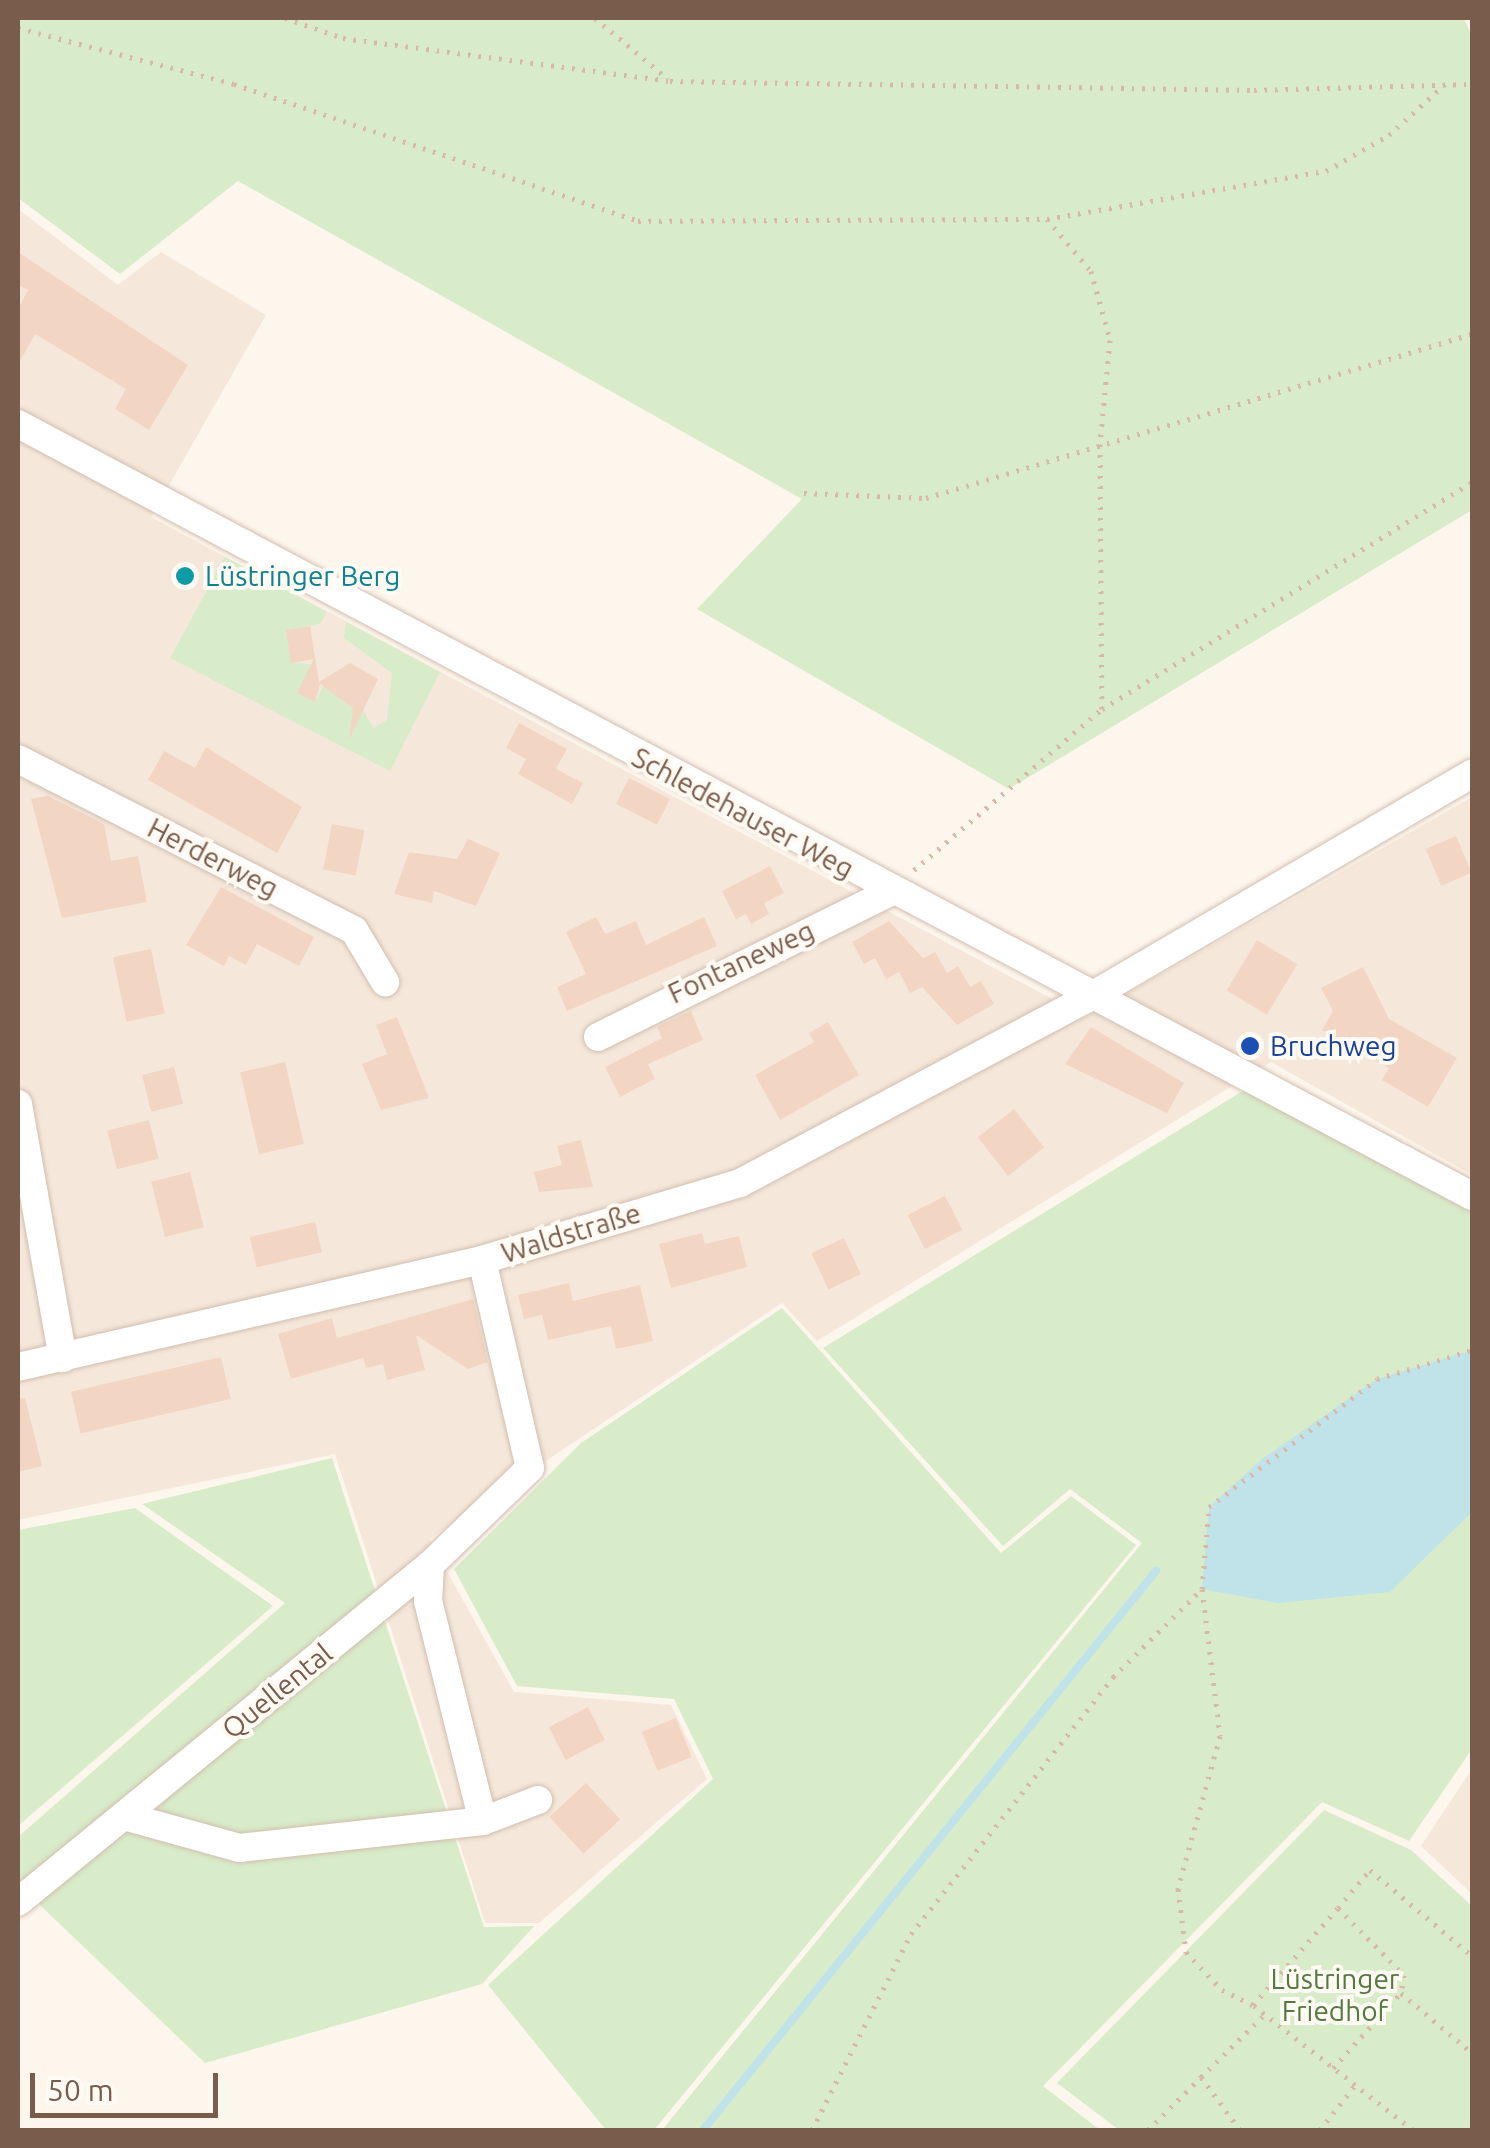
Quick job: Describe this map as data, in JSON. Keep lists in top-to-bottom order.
{
  "streets": {
    "street": [
      "Schledehauser Weg",
      "Herderweg",
      "Fontaneweg",
      "Waldstraße",
      "Quellental"
    ]
  },
  "crossings": [
    ["Schledehauser Weg", "Fontaneweg"],
    ["Schledehauser Weg", "Waldstraße"],
    ["Waldstraße", "Quellental"]
  ],
  "parks": ["Lüstringer Friedhof"],
  "places": ["Lüstringer Berg", "Bruchweg"],
  "scale_bar": "50 m"
}
